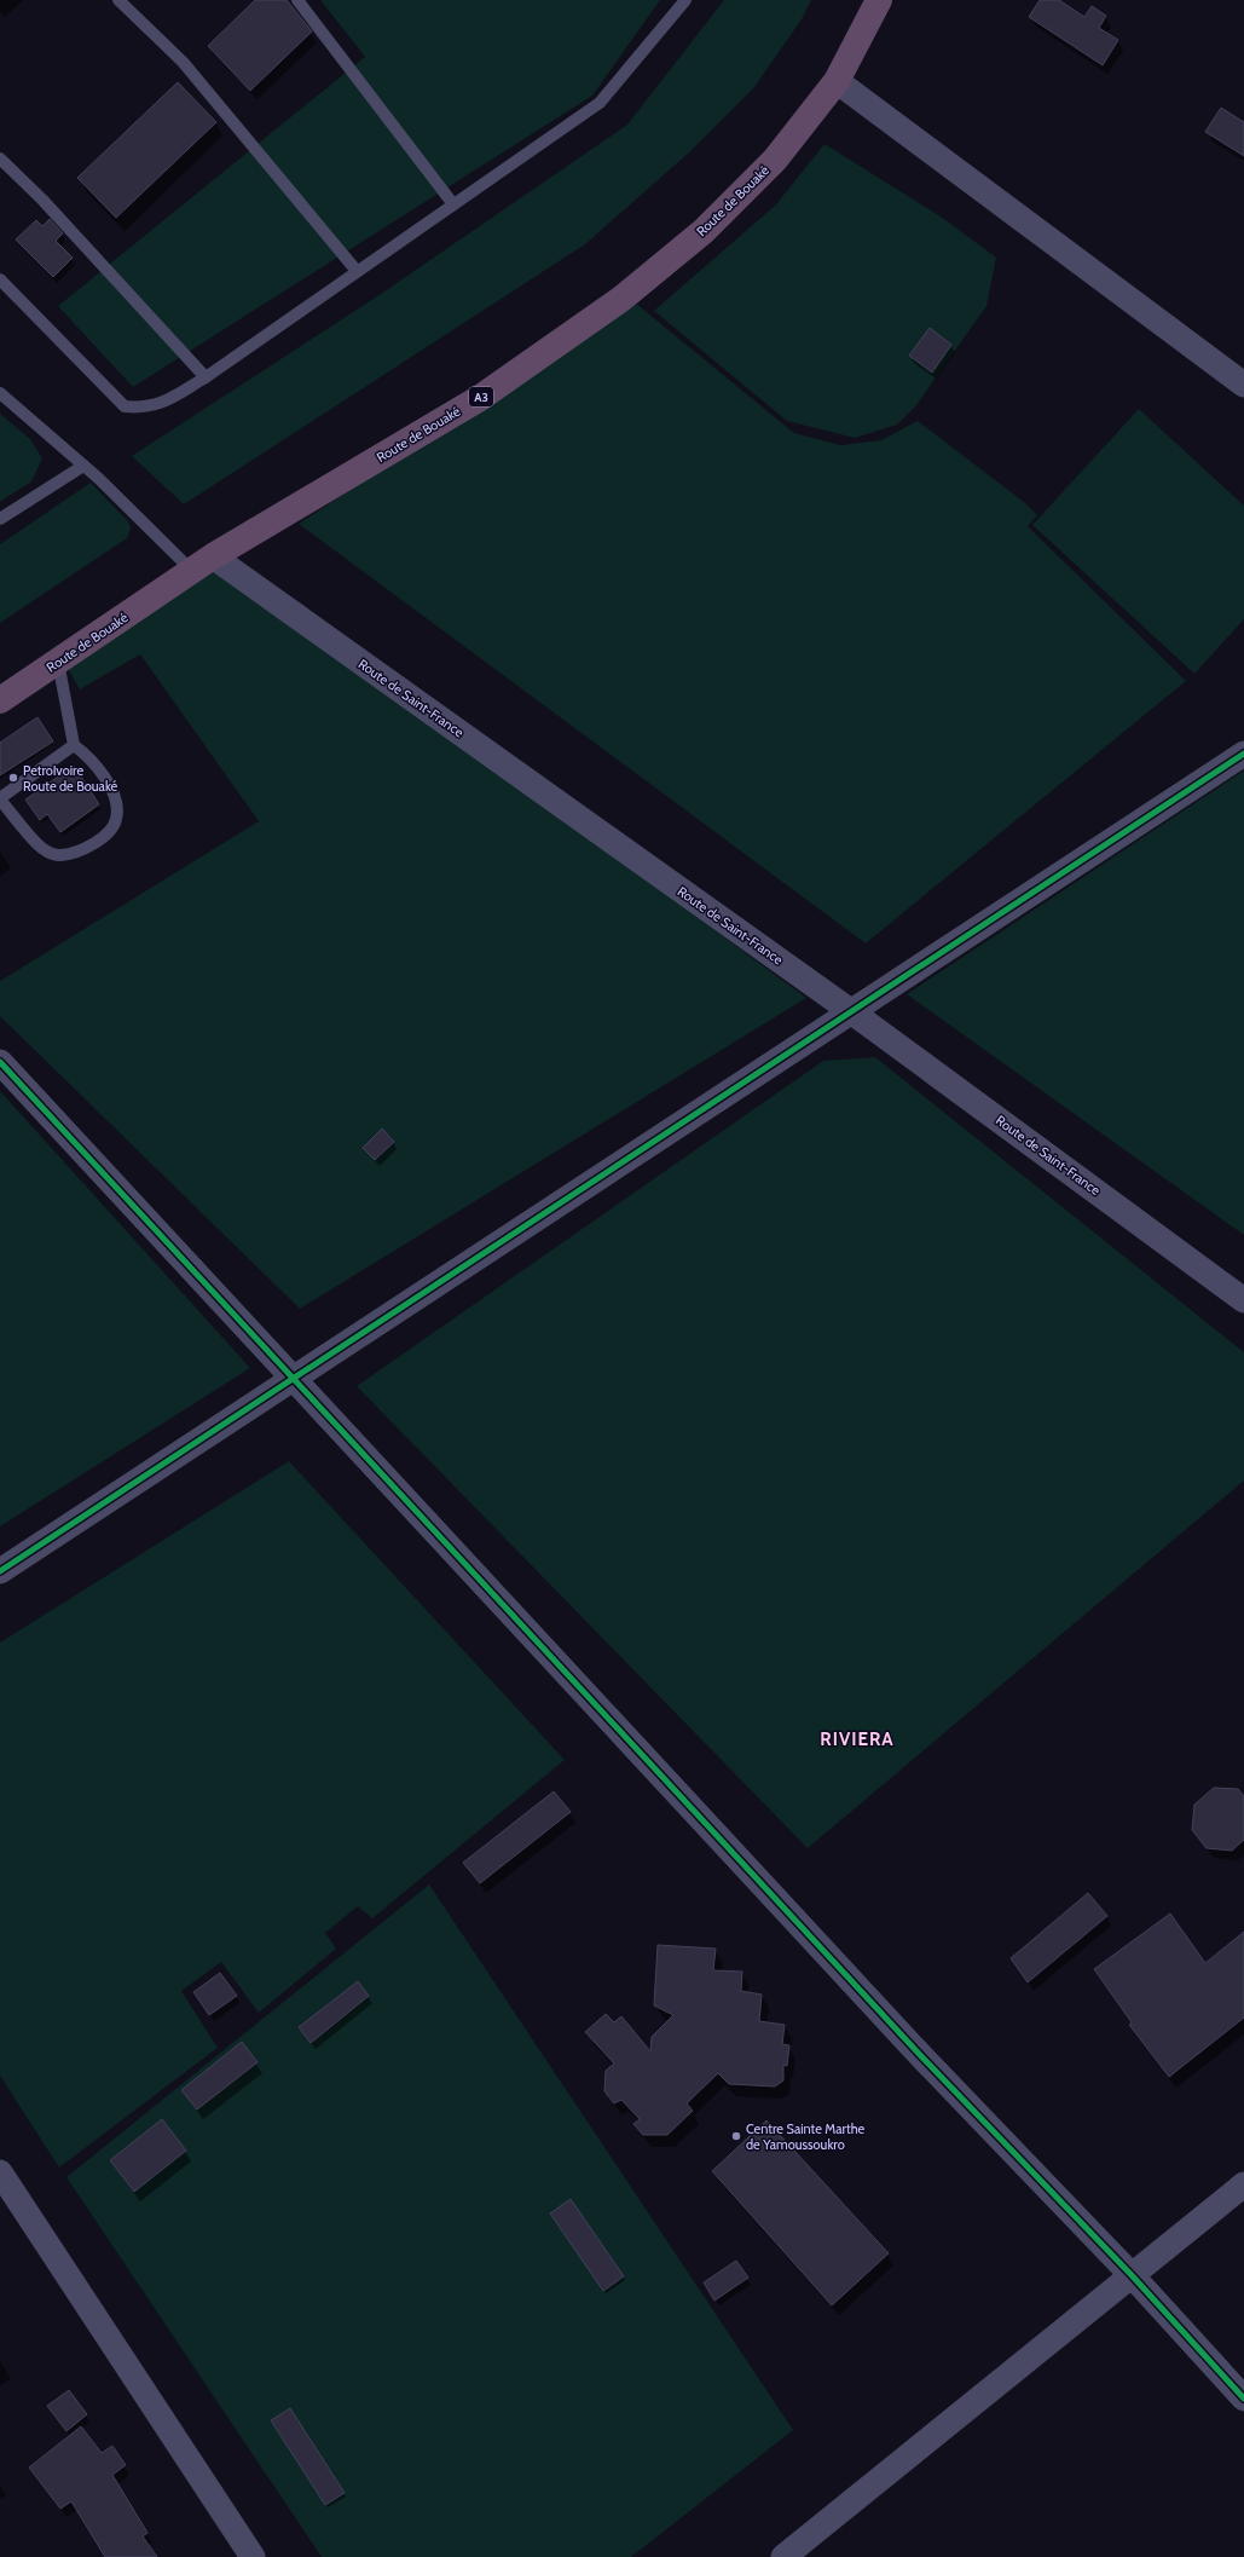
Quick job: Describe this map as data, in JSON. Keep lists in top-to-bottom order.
{
  "streets": {
    "highway": ["Route de Bouaké", "A3"],
    "street": ["Route de Saint-France"]
  },
  "crossings": [
    ["Route de Bouaké", "Route de Saint-France"]
  ],
  "districts": ["RIVIERA"],
  "places": ["PetroIvoire Route de Bouaké", "Centre Sainte Marthe de Yamoussoukro"]
}
